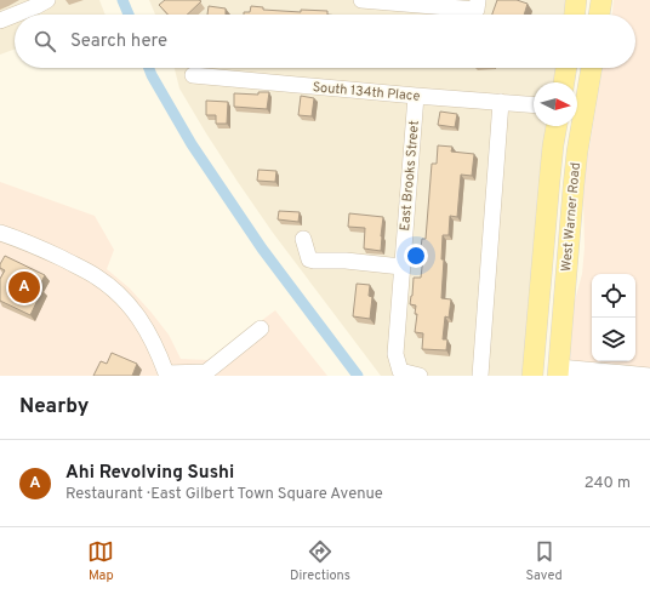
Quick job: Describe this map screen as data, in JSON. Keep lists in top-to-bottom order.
{
  "streets": {
    "main road": ["West Warner Road"],
    "street": ["South 134th Place", "East Brooks Street"]
  },
  "crossings": [
    ["South 134th Place", "East Brooks Street"]
  ],
  "north": "right",
  "page": {
    "search": "Search here",
    "pins": "A",
    "heading": "Nearby",
    "list": [
      {
        "mark": "A",
        "name": "Ahi Revolving Sushi",
        "note": "Restaurant · East Gilbert Town Square Avenue",
        "value": "240 m"
      }
    ],
    "nav": ["Map", "Directions", "Saved"]
  }
}
